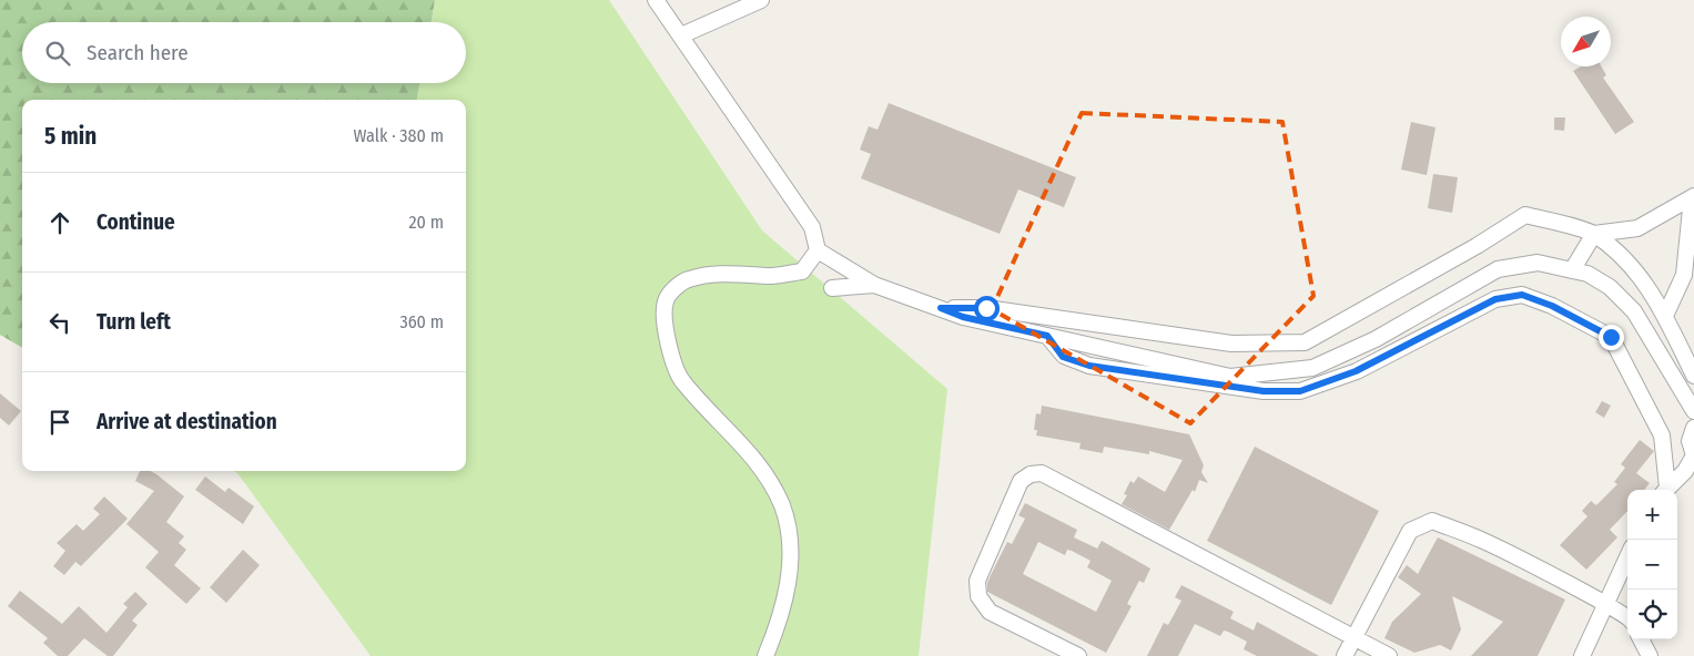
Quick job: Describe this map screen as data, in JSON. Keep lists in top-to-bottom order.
{
  "north": "bottom left",
  "page": {
    "search": "Search here",
    "heading": ["5 min", "Walk · 380 m"],
    "list": [
      ["Continue", "20 m"],
      ["Turn left", "360 m"],
      "Arrive at destination"
    ],
    "map_buttons": ["+", "−"]
  }
}
